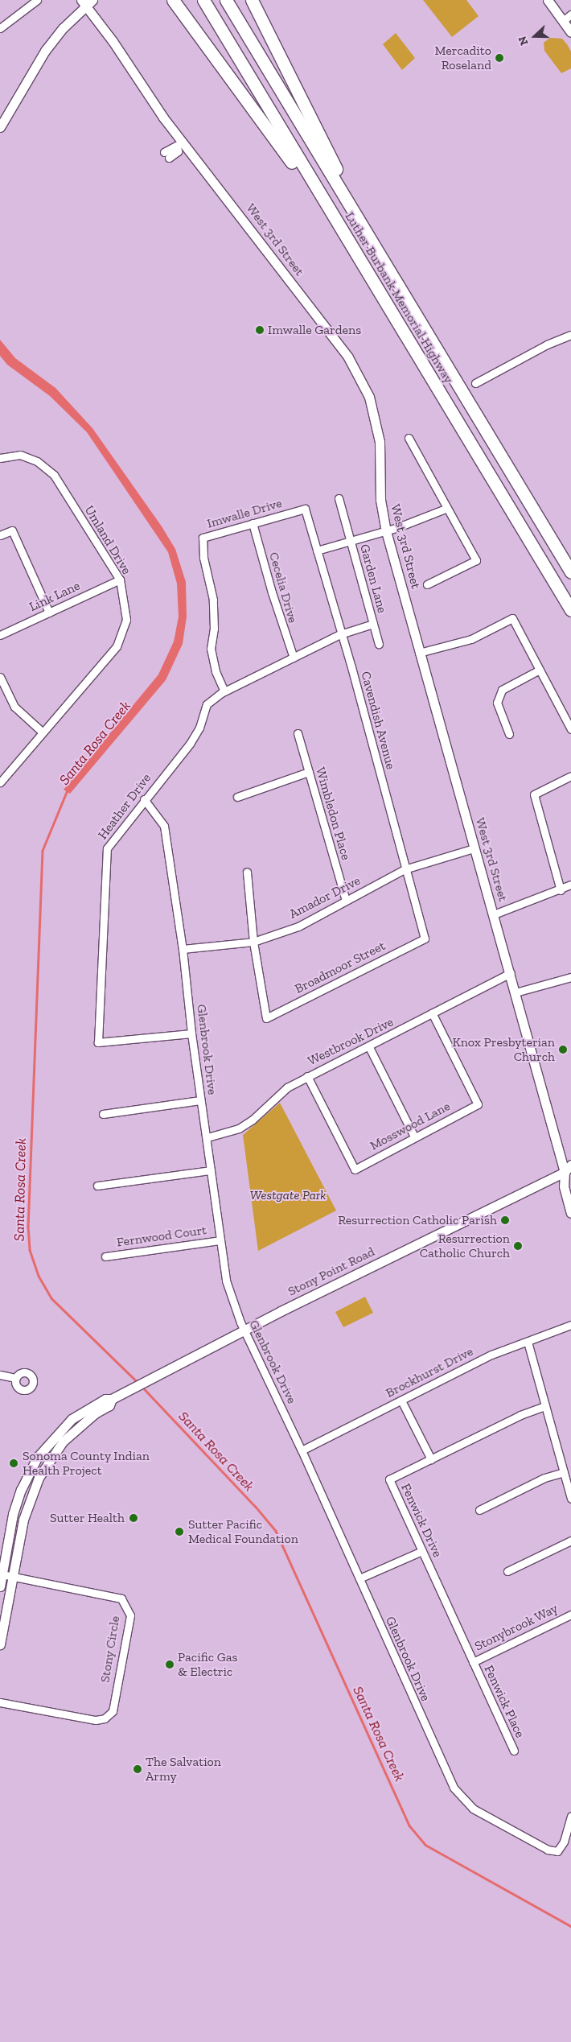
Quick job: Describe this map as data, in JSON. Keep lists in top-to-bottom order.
{
  "streets": {
    "highway": ["Luther Burbank Memorial Highway"],
    "main road": ["West 3rd Street", "Stony Point Road"],
    "street": [
      "Imwalle Drive",
      "Umland Drive",
      "Garden Lane",
      "Cecelia Drive",
      "Link Lane",
      "Cavendish Avenue",
      "Heather Drive",
      "Wimbledon Place",
      "Amador Drive",
      "Broadmoor Street",
      "Westbrook Drive",
      "Glenbrook Drive",
      "Mosswood Lane",
      "Fernwood Court",
      "Brockhurst Drive",
      "Fenwick Drive",
      "Stonybrook Way",
      "Stony Circle",
      "Fenwick Place"
    ]
  },
  "crossings": [
    ["West 3rd Street", "Amador Drive"],
    ["West 3rd Street", "Westbrook Drive"],
    ["West 3rd Street", "Stony Point Road"],
    ["Imwalle Drive", "Cecelia Drive"],
    ["Imwalle Drive", "Cavendish Avenue"],
    ["Imwalle Drive", "Heather Drive"],
    ["Umland Drive", "Link Lane"],
    ["Garden Lane", "Cavendish Avenue"],
    ["Garden Lane", "Heather Drive"],
    ["Cecelia Drive", "Heather Drive"],
    ["Cavendish Avenue", "Heather Drive"],
    ["Cavendish Avenue", "Amador Drive"],
    ["Cavendish Avenue", "Broadmoor Street"],
    ["Heather Drive", "Glenbrook Drive"],
    ["Wimbledon Place", "Amador Drive"],
    ["Amador Drive", "Broadmoor Street"],
    ["Amador Drive", "Glenbrook Drive"],
    ["Westbrook Drive", "Glenbrook Drive"],
    ["Westbrook Drive", "Mosswood Lane"],
    ["Glenbrook Drive", "Fernwood Court"],
    ["Glenbrook Drive", "Stony Point Road"],
    ["Glenbrook Drive", "Brockhurst Drive"],
    ["Stony Point Road", "Stony Circle"],
    ["Fenwick Drive", "Stonybrook Way"],
    ["Fenwick Drive", "Fenwick Place"],
    ["Stonybrook Way", "Fenwick Place"]
  ],
  "water": ["Santa Rosa Creek"],
  "parks": ["Westgate Park"],
  "places": [
    "Mercadito Roseland",
    "Imwalle Gardens",
    "Knox Presbyterian Church",
    "Resurrection Catholic Parish",
    "Resurrection Catholic Church",
    "Sonoma County Indian Health Project",
    "Sutter Health",
    "Sutter Pacific Medical Foundation",
    "Pacific Gas & Electric",
    "The Salvation Army"
  ],
  "north": "left"
}
